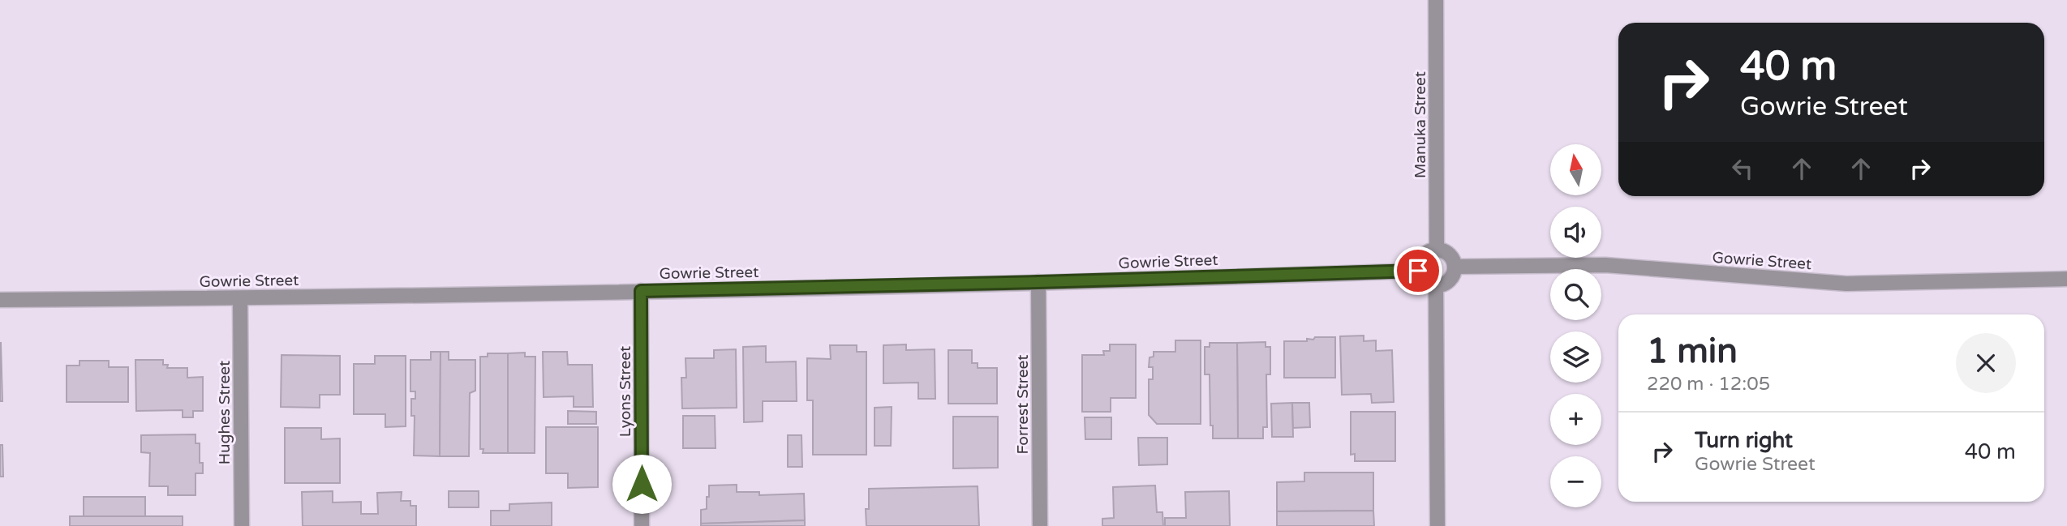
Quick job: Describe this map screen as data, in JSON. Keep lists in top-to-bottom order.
{
  "streets": {
    "street": [
      "Manuka Street",
      "Gowrie Street",
      "Lyons Street",
      "Forrest Street",
      "Hughes Street"
    ]
  },
  "crossings": [
    ["Manuka Street", "Gowrie Street"],
    ["Gowrie Street", "Lyons Street"],
    ["Gowrie Street", "Forrest Street"],
    ["Gowrie Street", "Hughes Street"]
  ],
  "north": "top",
  "page": {
    "turn": ["40 m", "Gowrie Street"],
    "map_buttons": ["+", "−"],
    "heading": ["1 min", "220 m · 12:05"],
    "list": [
      {
        "name": "Turn right",
        "note": "Gowrie Street",
        "value": "40 m"
      }
    ]
  }
}
